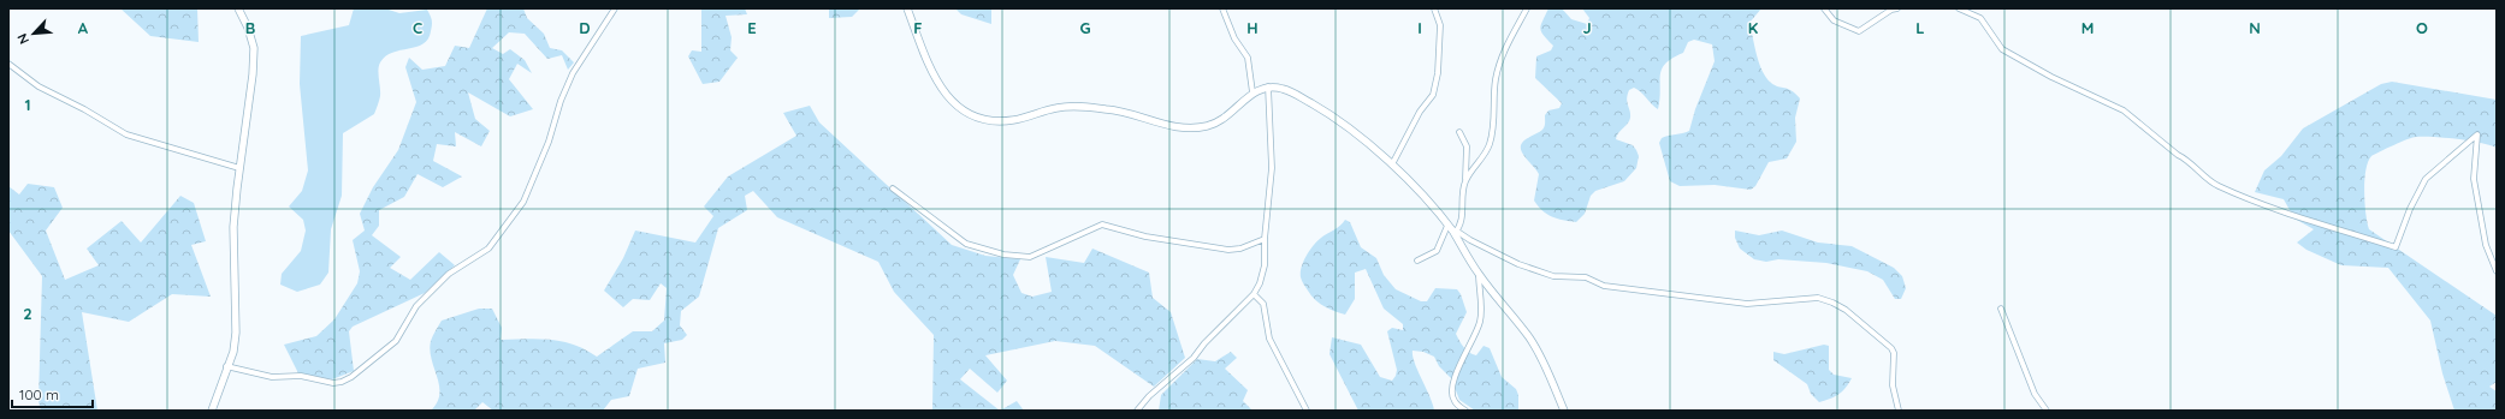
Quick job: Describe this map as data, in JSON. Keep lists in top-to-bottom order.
{
  "scale_bar": "100 m",
  "north": "bottom left",
  "grid": {
    "columns": [
      "A",
      "B",
      "C",
      "D",
      "E",
      "F",
      "G",
      "H",
      "I",
      "J",
      "K",
      "L",
      "M",
      "N",
      "O"
    ],
    "rows": ["1", "2"]
  }
}
